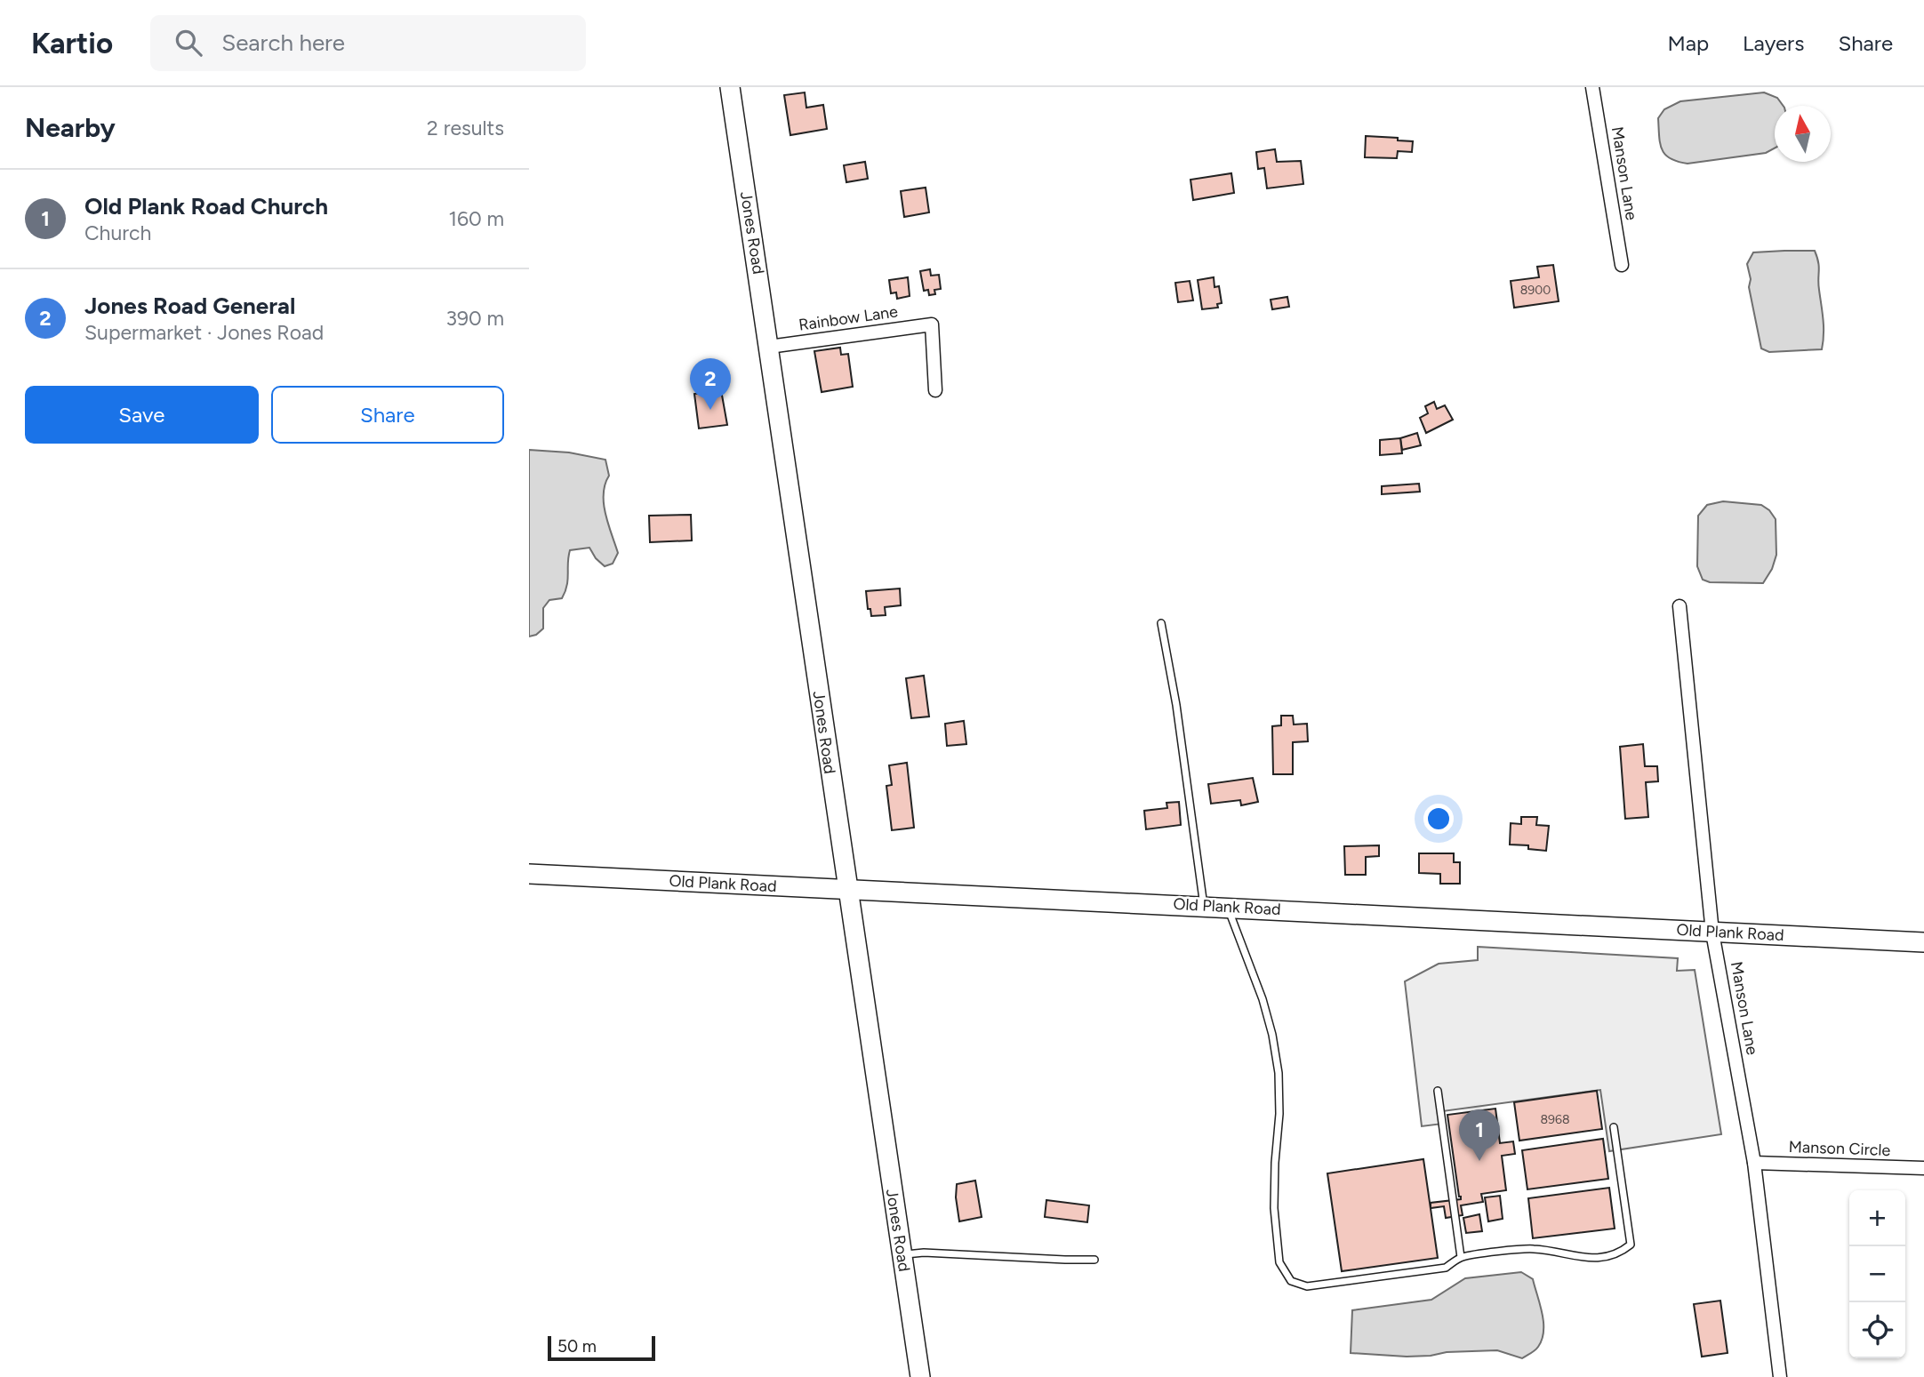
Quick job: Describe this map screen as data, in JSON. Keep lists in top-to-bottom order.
{
  "streets": {
    "street": [
      "Manson Lane",
      "Jones Road",
      "Rainbow Lane",
      "Old Plank Road",
      "Manson Circle"
    ]
  },
  "crossings": [
    ["Manson Lane", "Old Plank Road"],
    ["Manson Lane", "Manson Circle"],
    ["Jones Road", "Rainbow Lane"],
    ["Jones Road", "Old Plank Road"]
  ],
  "house_numbers": ["8900", "8968"],
  "scale_bar": "50 m",
  "north": "top",
  "page": {
    "header": "Kartio",
    "search": "Search here",
    "nav": ["Map", "Layers", "Share"],
    "heading": ["Nearby", "2 results"],
    "list": [
      {
        "mark": "1",
        "name": "Old Plank Road Church",
        "note": "Church",
        "value": "160 m"
      },
      {
        "mark": "2",
        "name": "Jones Road General",
        "note": "Supermarket · Jones Road",
        "value": "390 m"
      }
    ],
    "pins": ["2", "1"],
    "buttons": ["Save", "Share"],
    "map_buttons": ["+", "−"],
    "scale": "50 m"
  }
}
